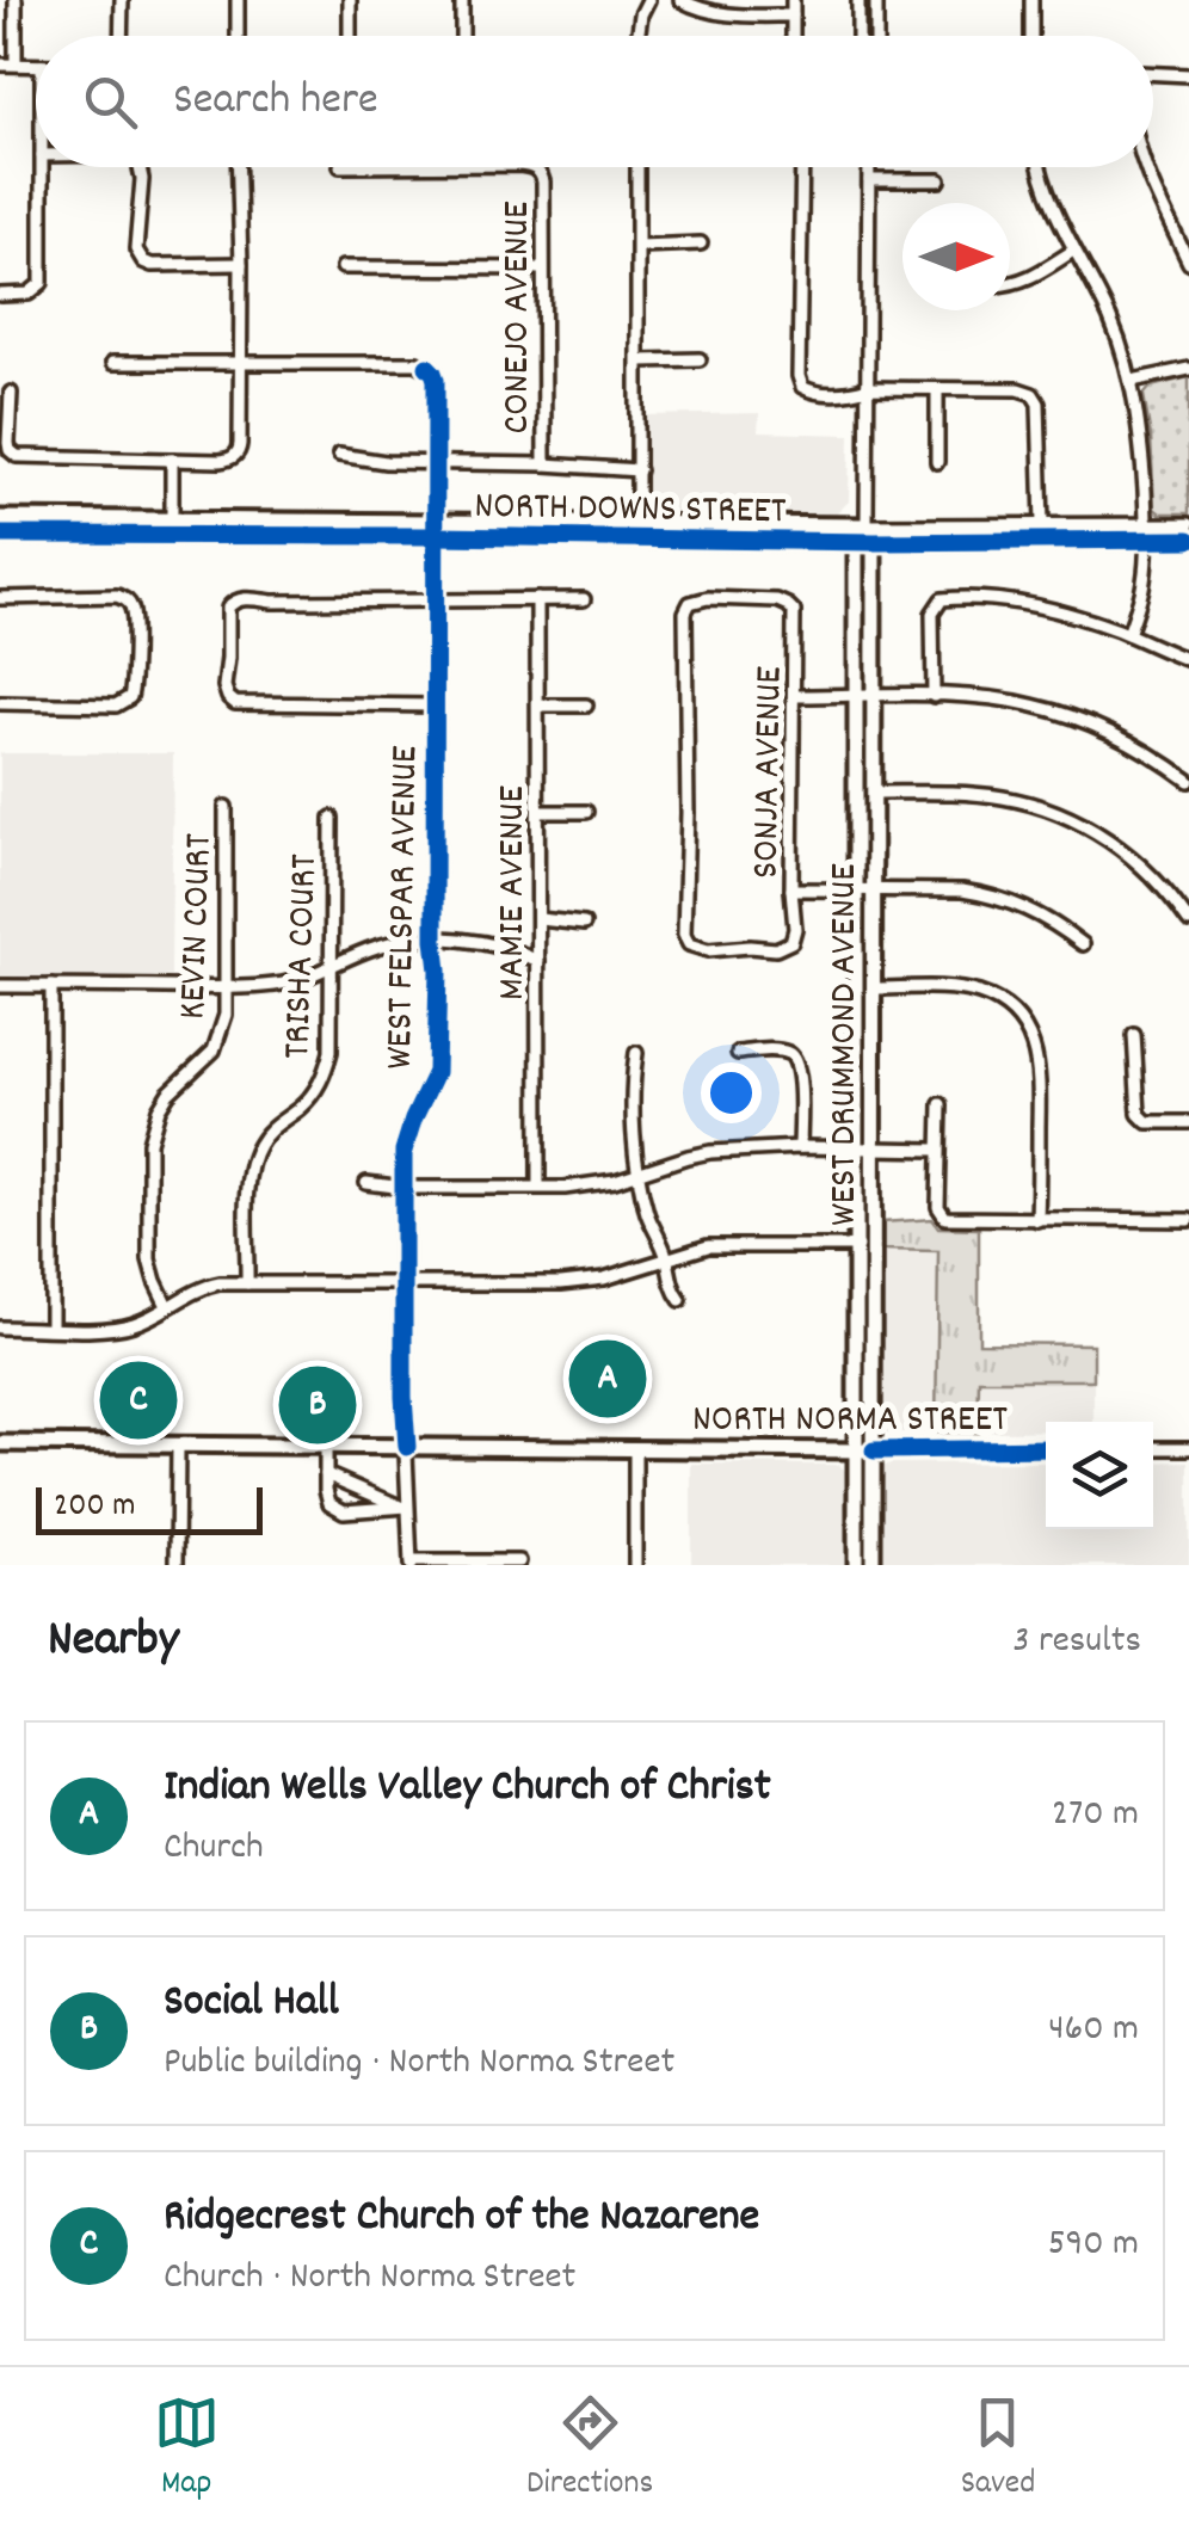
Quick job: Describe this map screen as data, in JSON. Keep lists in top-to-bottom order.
{
  "streets": {
    "main road": ["NORTH DOWNS STREET", "WEST DRUMMOND AVENUE", "NORTH NORMA STREET"],
    "street": [
      "CONEJO AVENUE",
      "SONJA AVENUE",
      "MAMIE AVENUE",
      "WEST FELSPAR AVENUE",
      "KEVIN COURT",
      "TRISHA COURT"
    ]
  },
  "crossings": [
    ["NORTH DOWNS STREET", "WEST FELSPAR AVENUE"],
    ["NORTH DOWNS STREET", "WEST DRUMMOND AVENUE"],
    ["WEST FELSPAR AVENUE", "NORTH NORMA STREET"],
    ["WEST DRUMMOND AVENUE", "NORTH NORMA STREET"]
  ],
  "scale_bar": "200 m",
  "north": "right",
  "page": {
    "search": "Search here",
    "pins": ["A", "C", "B"],
    "scale": "200 m",
    "heading": ["Nearby", "3 results"],
    "list": [
      {
        "mark": "A",
        "name": "Indian Wells Valley Church of Christ",
        "note": "Church",
        "value": "270 m"
      },
      {
        "mark": "B",
        "name": "Social Hall",
        "note": "Public building · North Norma Street",
        "value": "460 m"
      },
      {
        "mark": "C",
        "name": "Ridgecrest Church of the Nazarene",
        "note": "Church · North Norma Street",
        "value": "590 m"
      }
    ],
    "nav": ["Map", "Directions", "Saved"]
  }
}
